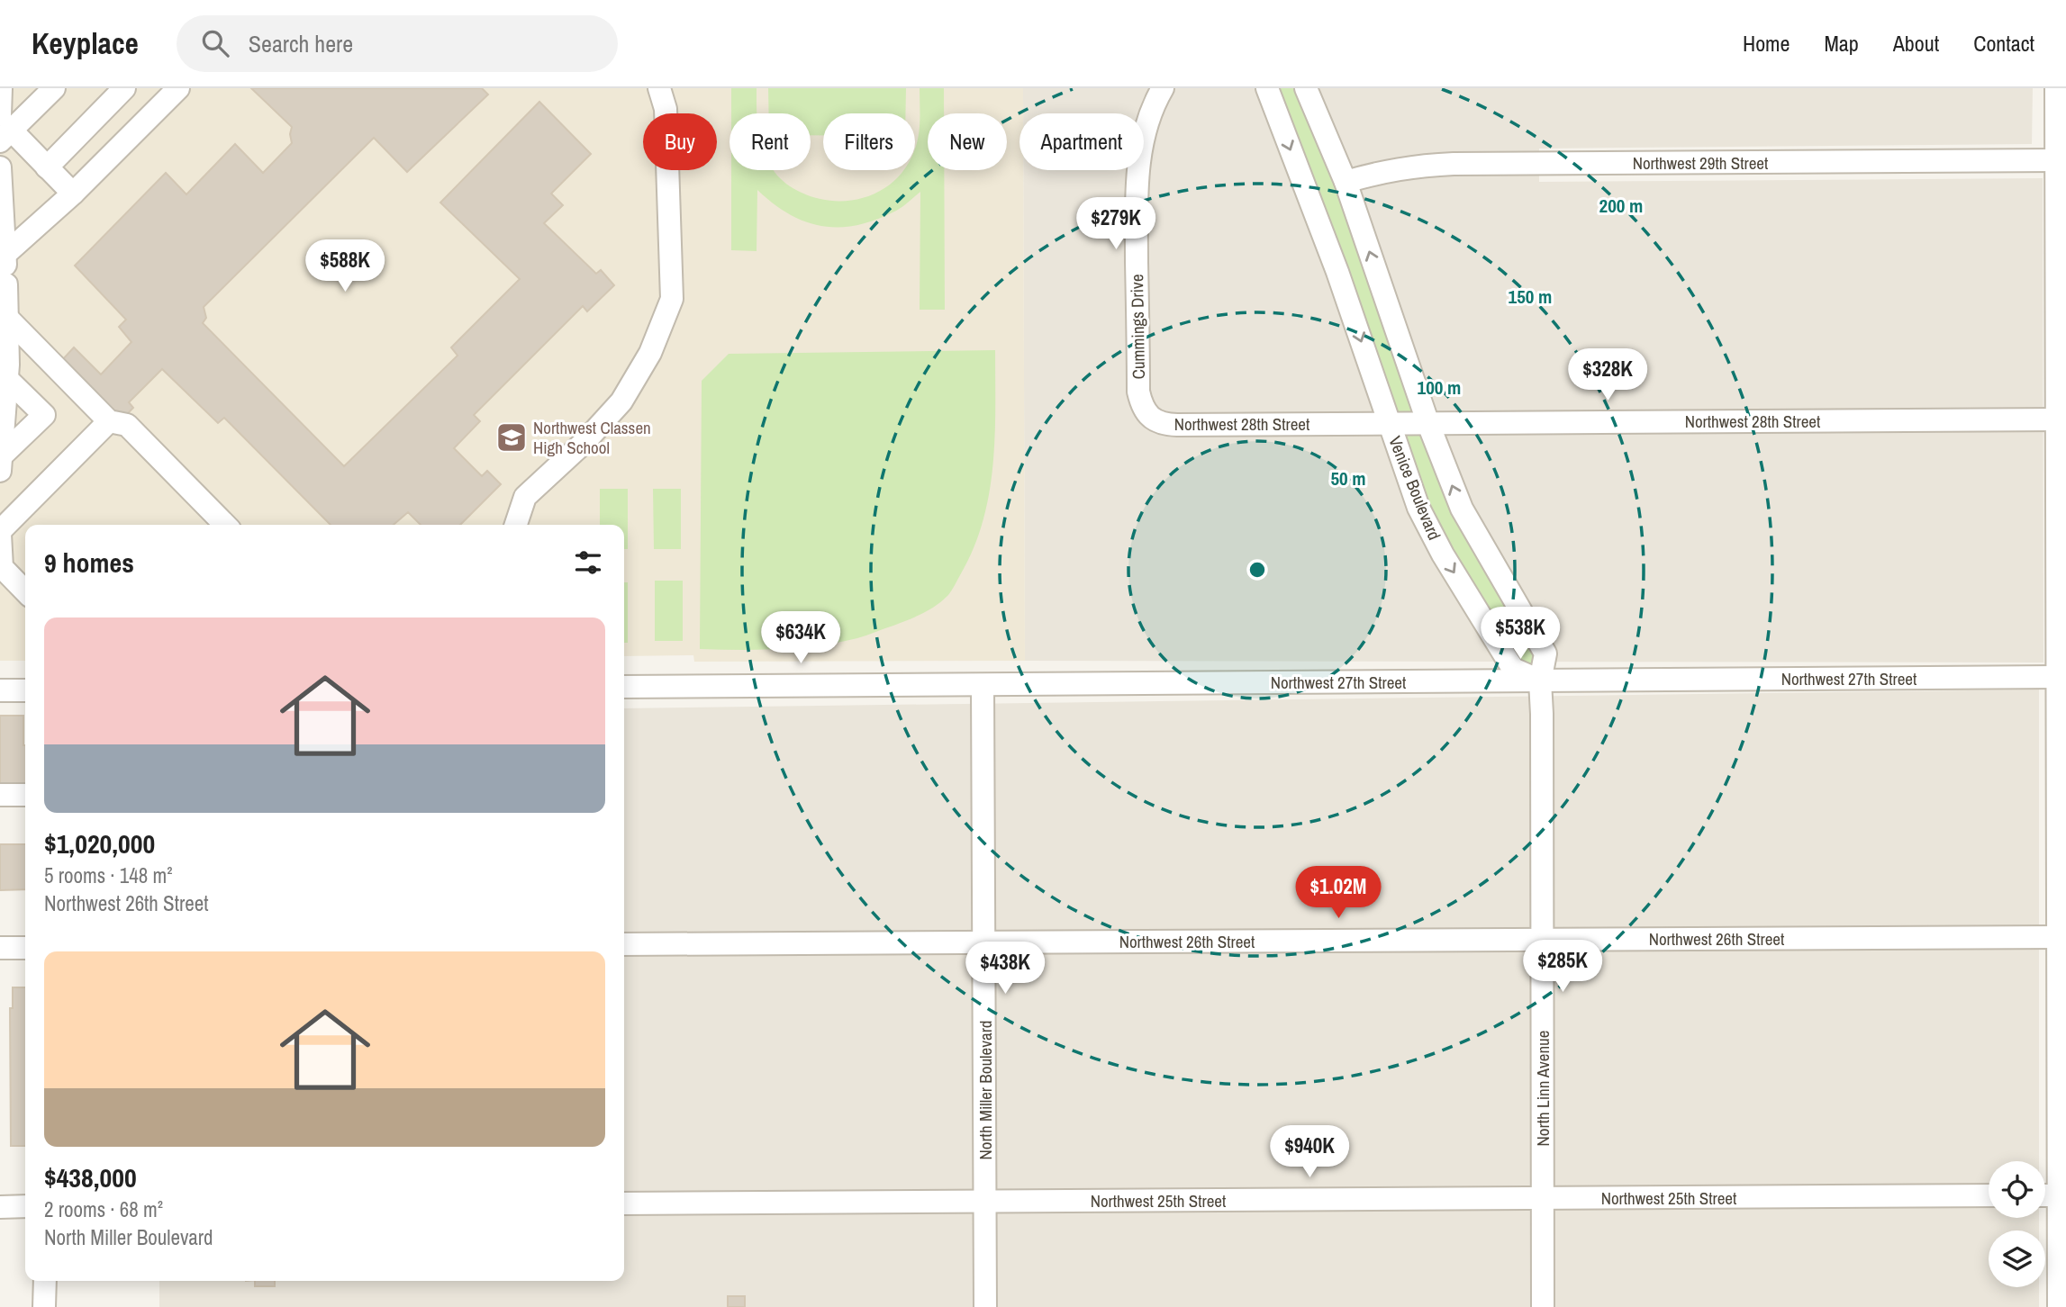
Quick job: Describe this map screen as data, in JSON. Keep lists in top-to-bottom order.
{
  "streets": {
    "street": [
      "Northwest 29th Street",
      "Cummings Drive",
      "Northwest 28th Street",
      "Venice Boulevard",
      "Northwest 27th Street",
      "Northwest 26th Street",
      "North Linn Avenue",
      "North Miller Boulevard",
      "Northwest 25th Street"
    ]
  },
  "crossings": [
    ["Northwest 29th Street", "Venice Boulevard"],
    ["Cummings Drive", "Northwest 28th Street"],
    ["Northwest 28th Street", "Venice Boulevard"],
    ["Venice Boulevard", "Northwest 27th Street"],
    ["Venice Boulevard", "North Linn Avenue"],
    ["Northwest 27th Street", "North Linn Avenue"],
    ["Northwest 27th Street", "North Miller Boulevard"],
    ["Northwest 26th Street", "North Linn Avenue"],
    ["Northwest 26th Street", "North Miller Boulevard"],
    ["North Linn Avenue", "Northwest 25th Street"],
    ["North Miller Boulevard", "Northwest 25th Street"]
  ],
  "places": {
    "school or university": ["Northwest Classen High School"]
  },
  "page": {
    "header": "Keyplace",
    "search": "Search here",
    "nav": [
      "Home",
      "Map",
      "About",
      "Contact"
    ],
    "chip": [
      "Buy",
      "Rent",
      "Filters",
      "New",
      "Apartment"
    ],
    "price": [
      "$279K",
      "$588K",
      "$328K",
      "$538K",
      "$634K",
      "$1.02M",
      "$285K",
      "$438K",
      "$940K"
    ],
    "heading": "9 homes",
    "list": [
      {
        "name": "$1,020,000",
        "note": "5 rooms · 148 m² · Northwest 26th Street"
      },
      {
        "name": "$438,000",
        "note": "2 rooms · 68 m² · North Miller Boulevard"
      }
    ]
  },
  "rings": [
    "200 m",
    "150 m",
    "100 m",
    "50 m"
  ]
}
